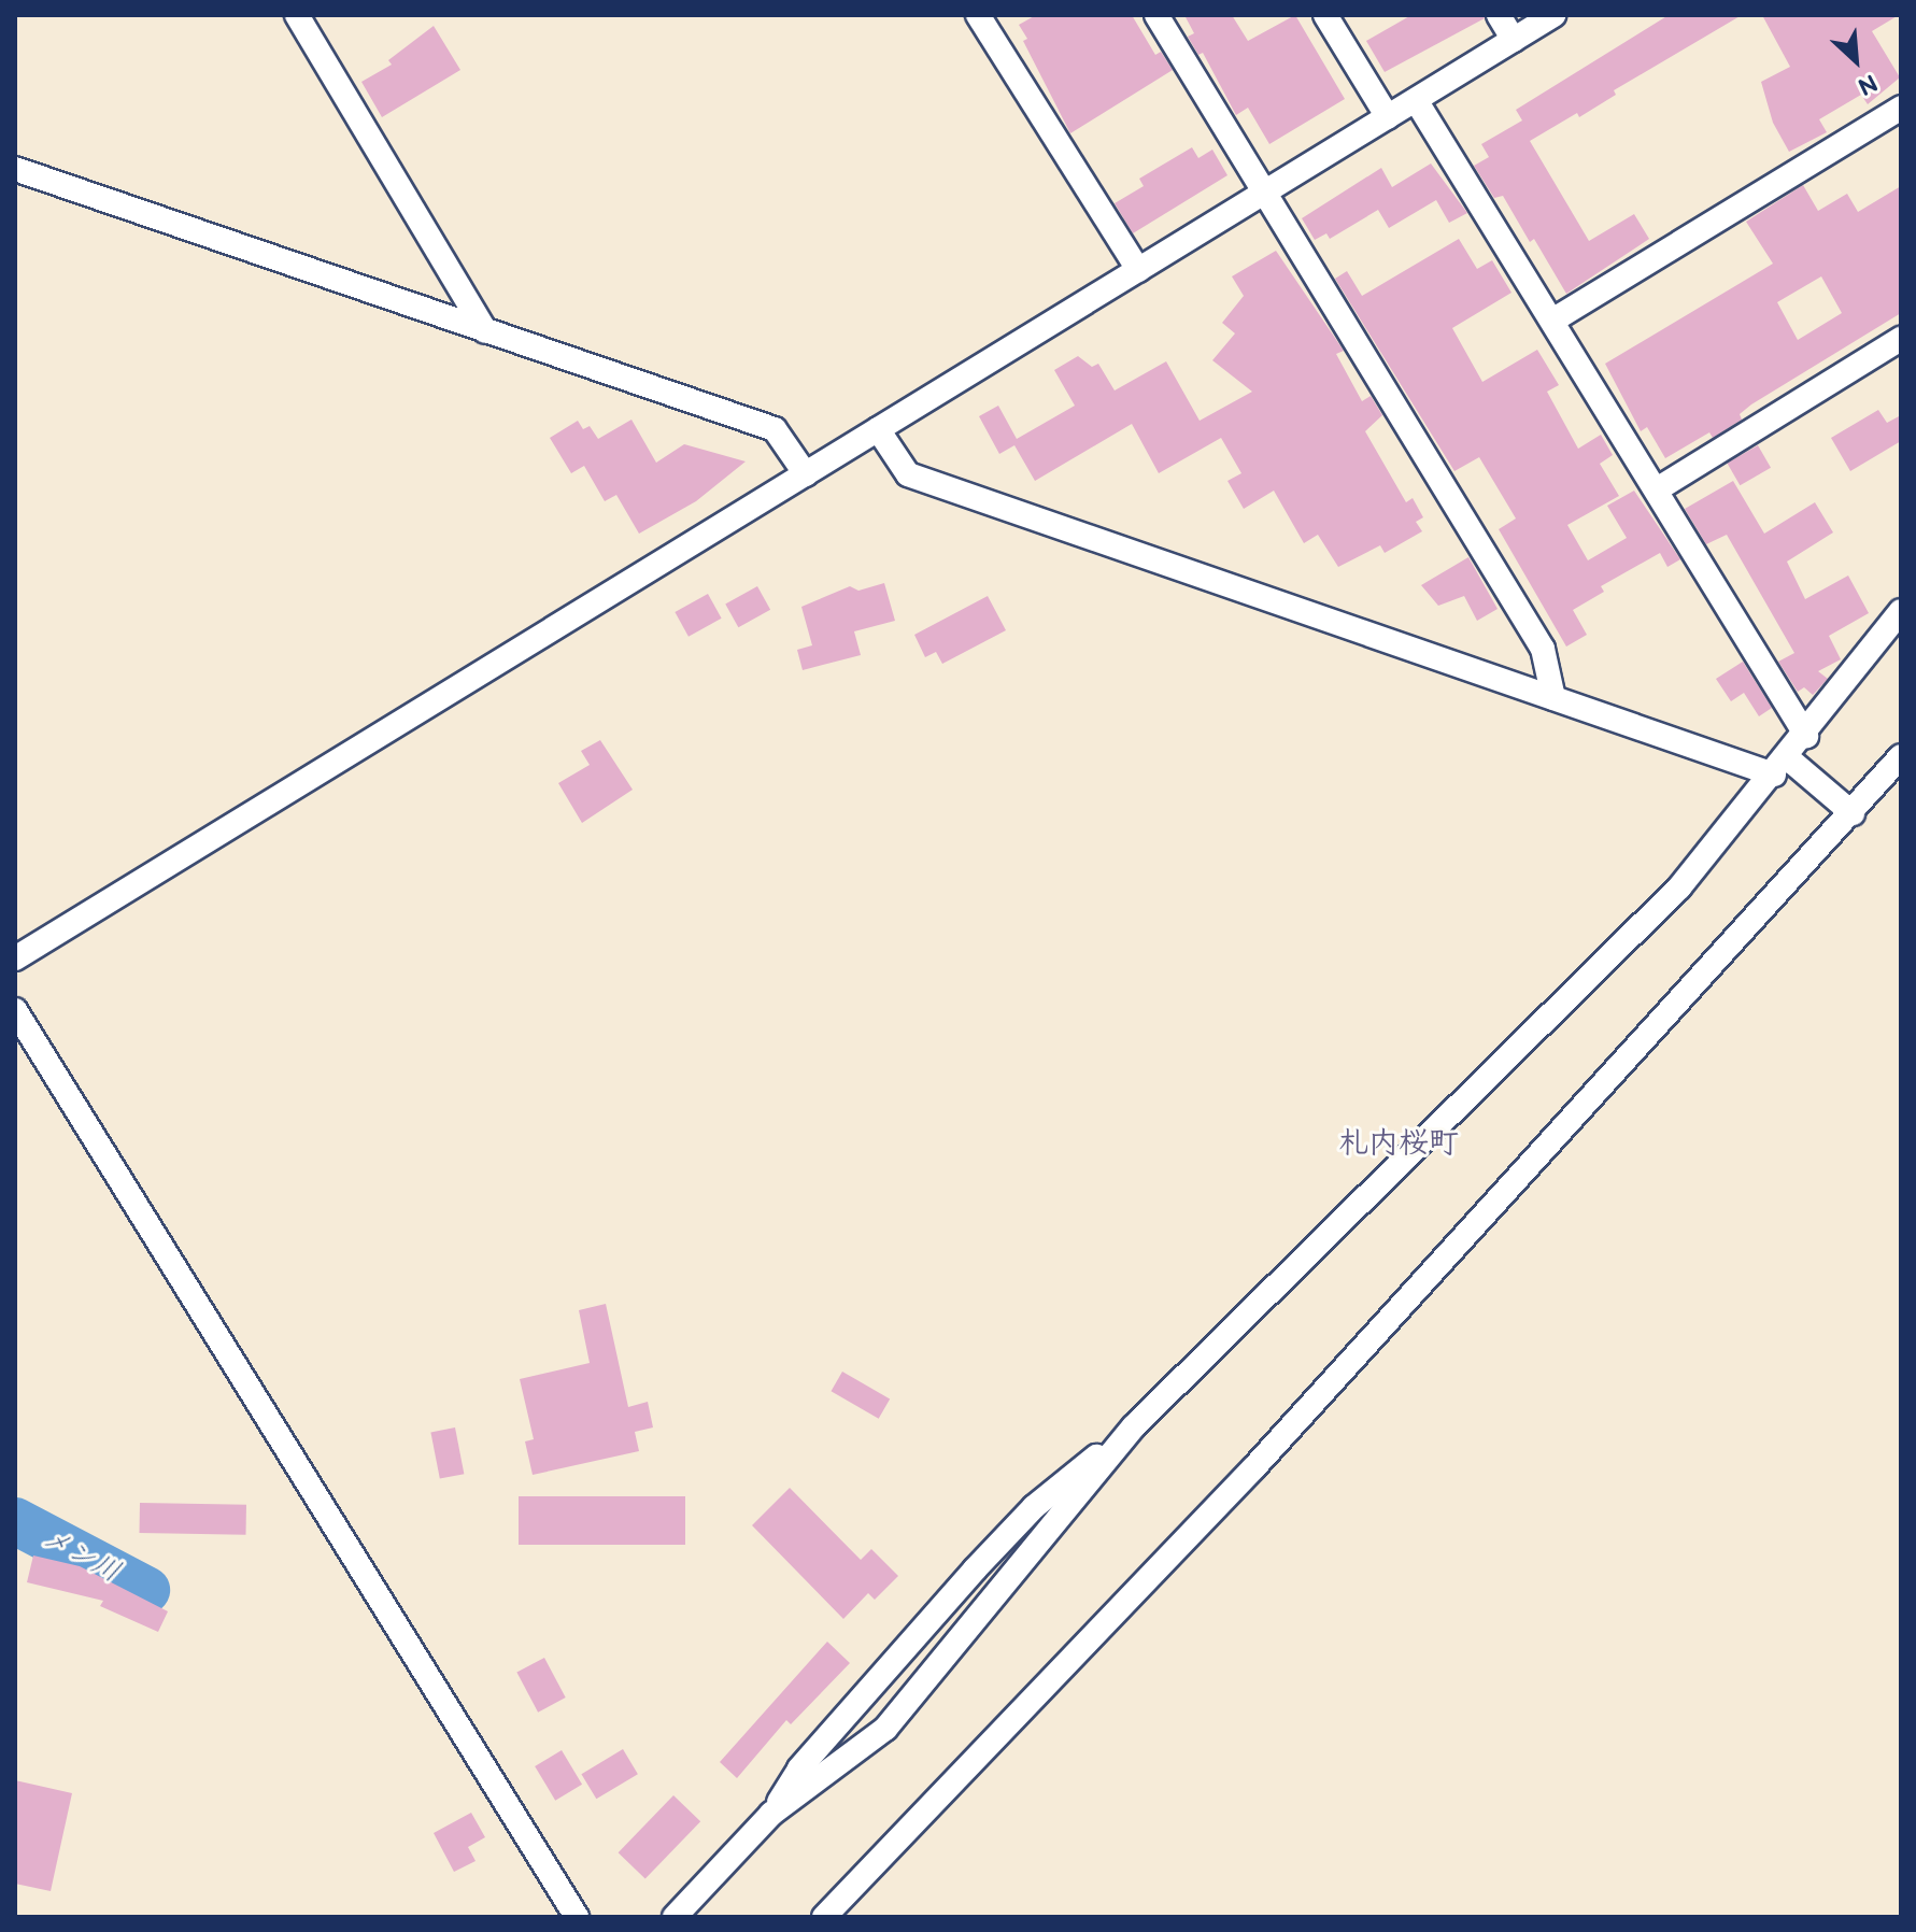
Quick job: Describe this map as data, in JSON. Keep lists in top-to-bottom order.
{
  "districts": ["札内桜町"],
  "water": ["メン川"],
  "north": "bottom right"
}
